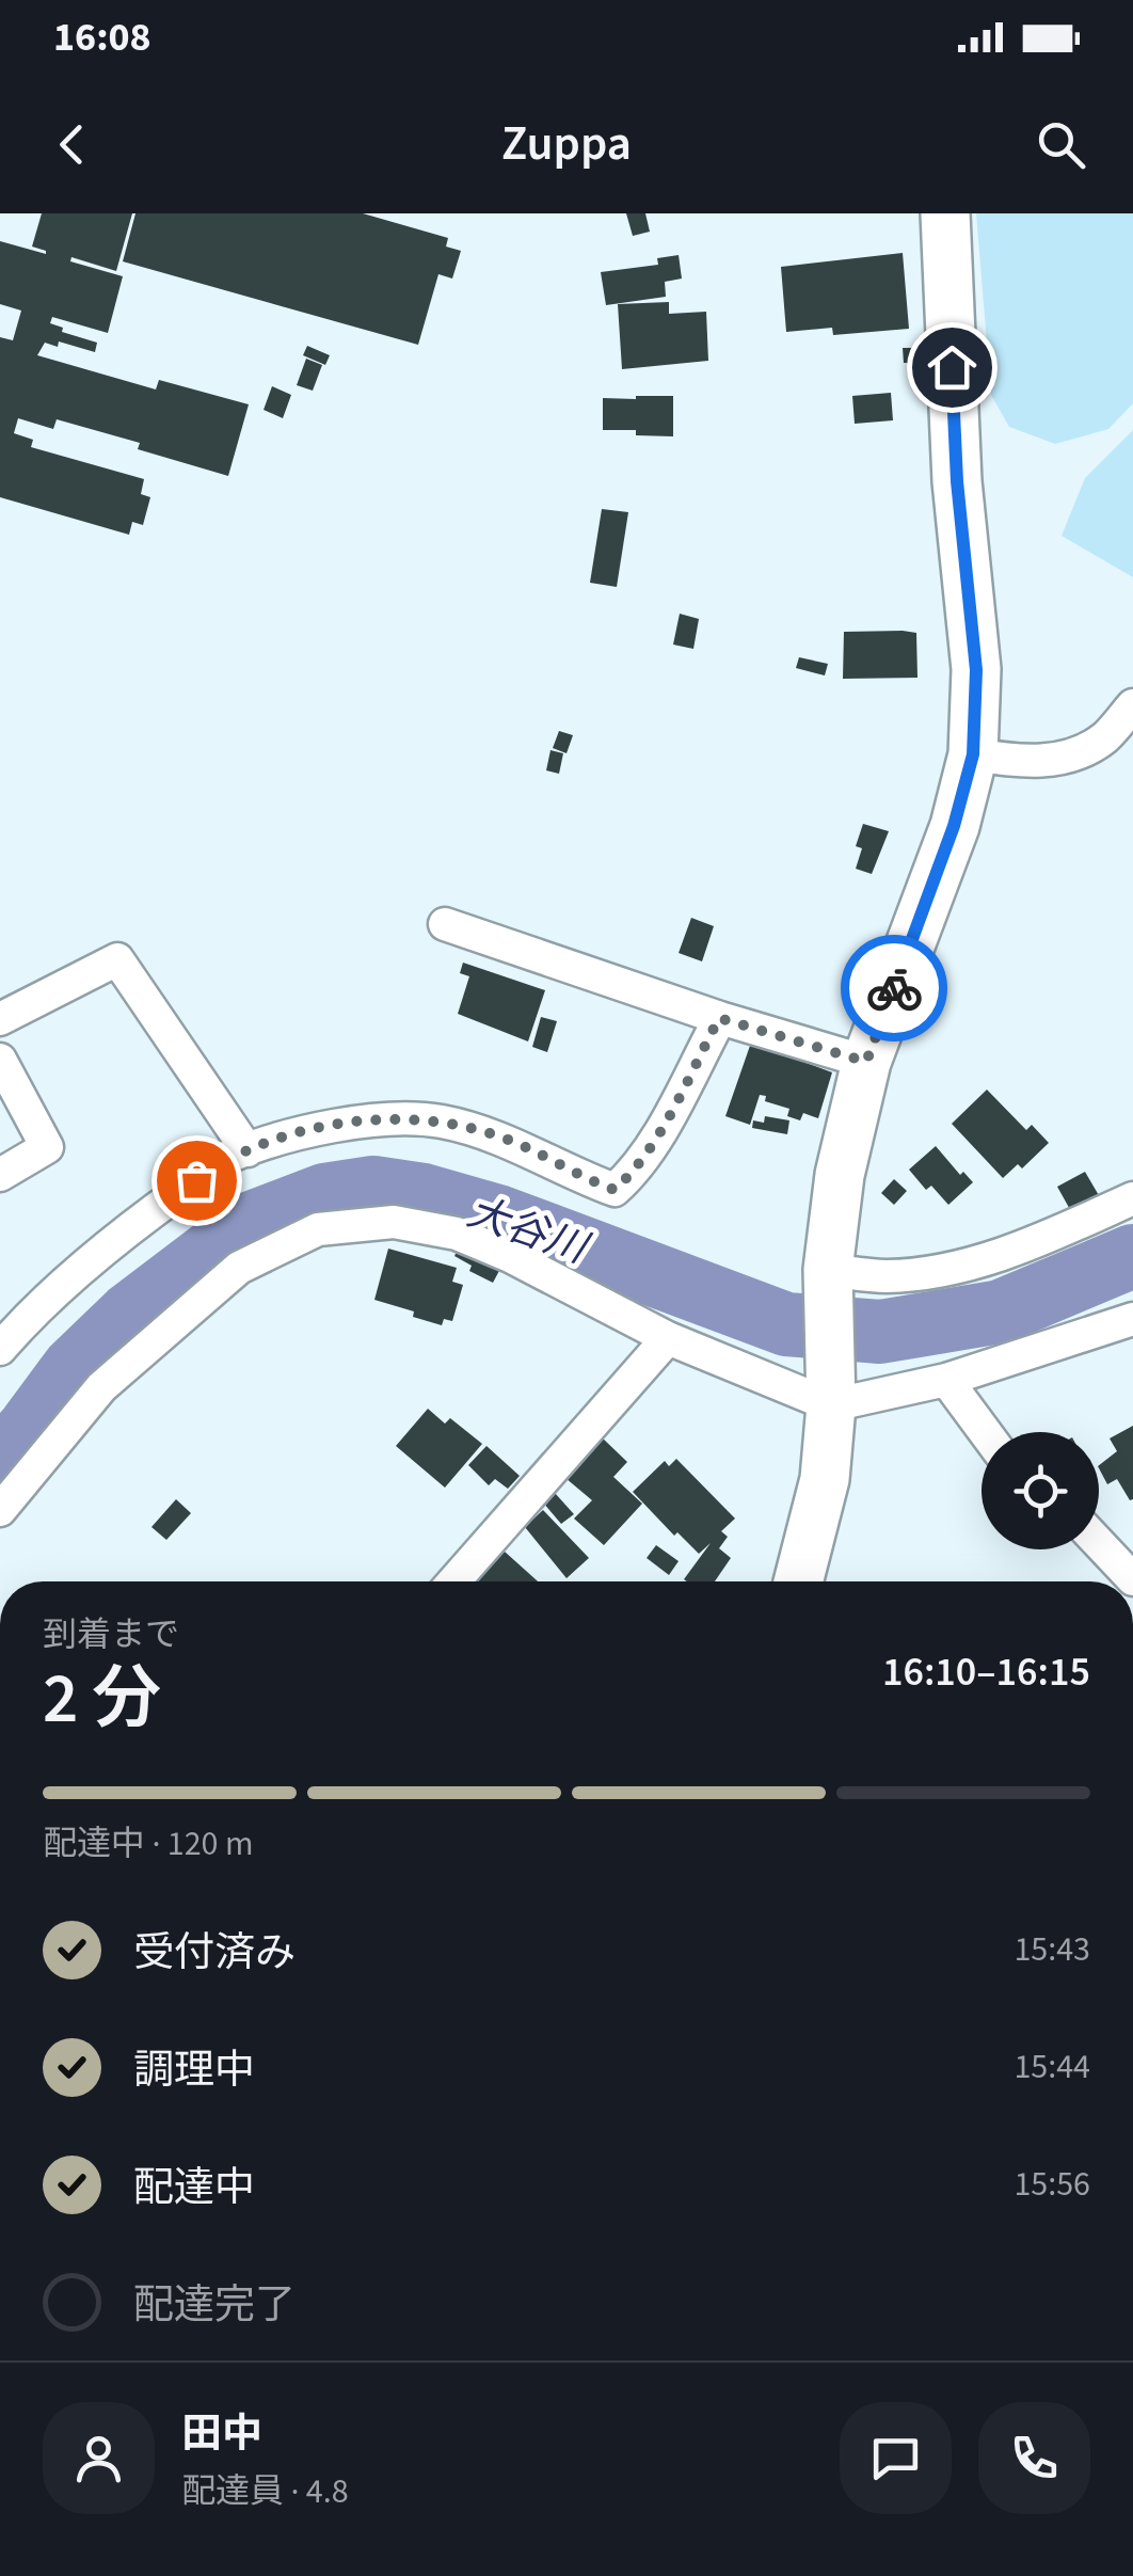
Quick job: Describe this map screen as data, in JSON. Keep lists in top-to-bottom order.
{
  "water": ["大谷川"],
  "page": {
    "status": "16:08",
    "header": "Zuppa",
    "heading": ["2 分", "到着まで", "16:10–16:15"],
    "panel": ["田中", "配達員 · 4.8"],
    "bar": "配達中 · 120 m",
    "list": [
      ["受付済み", "15:43"],
      ["調理中", "15:44"],
      ["配達中", "15:56"],
      "配達完了"
    ]
  }
}
